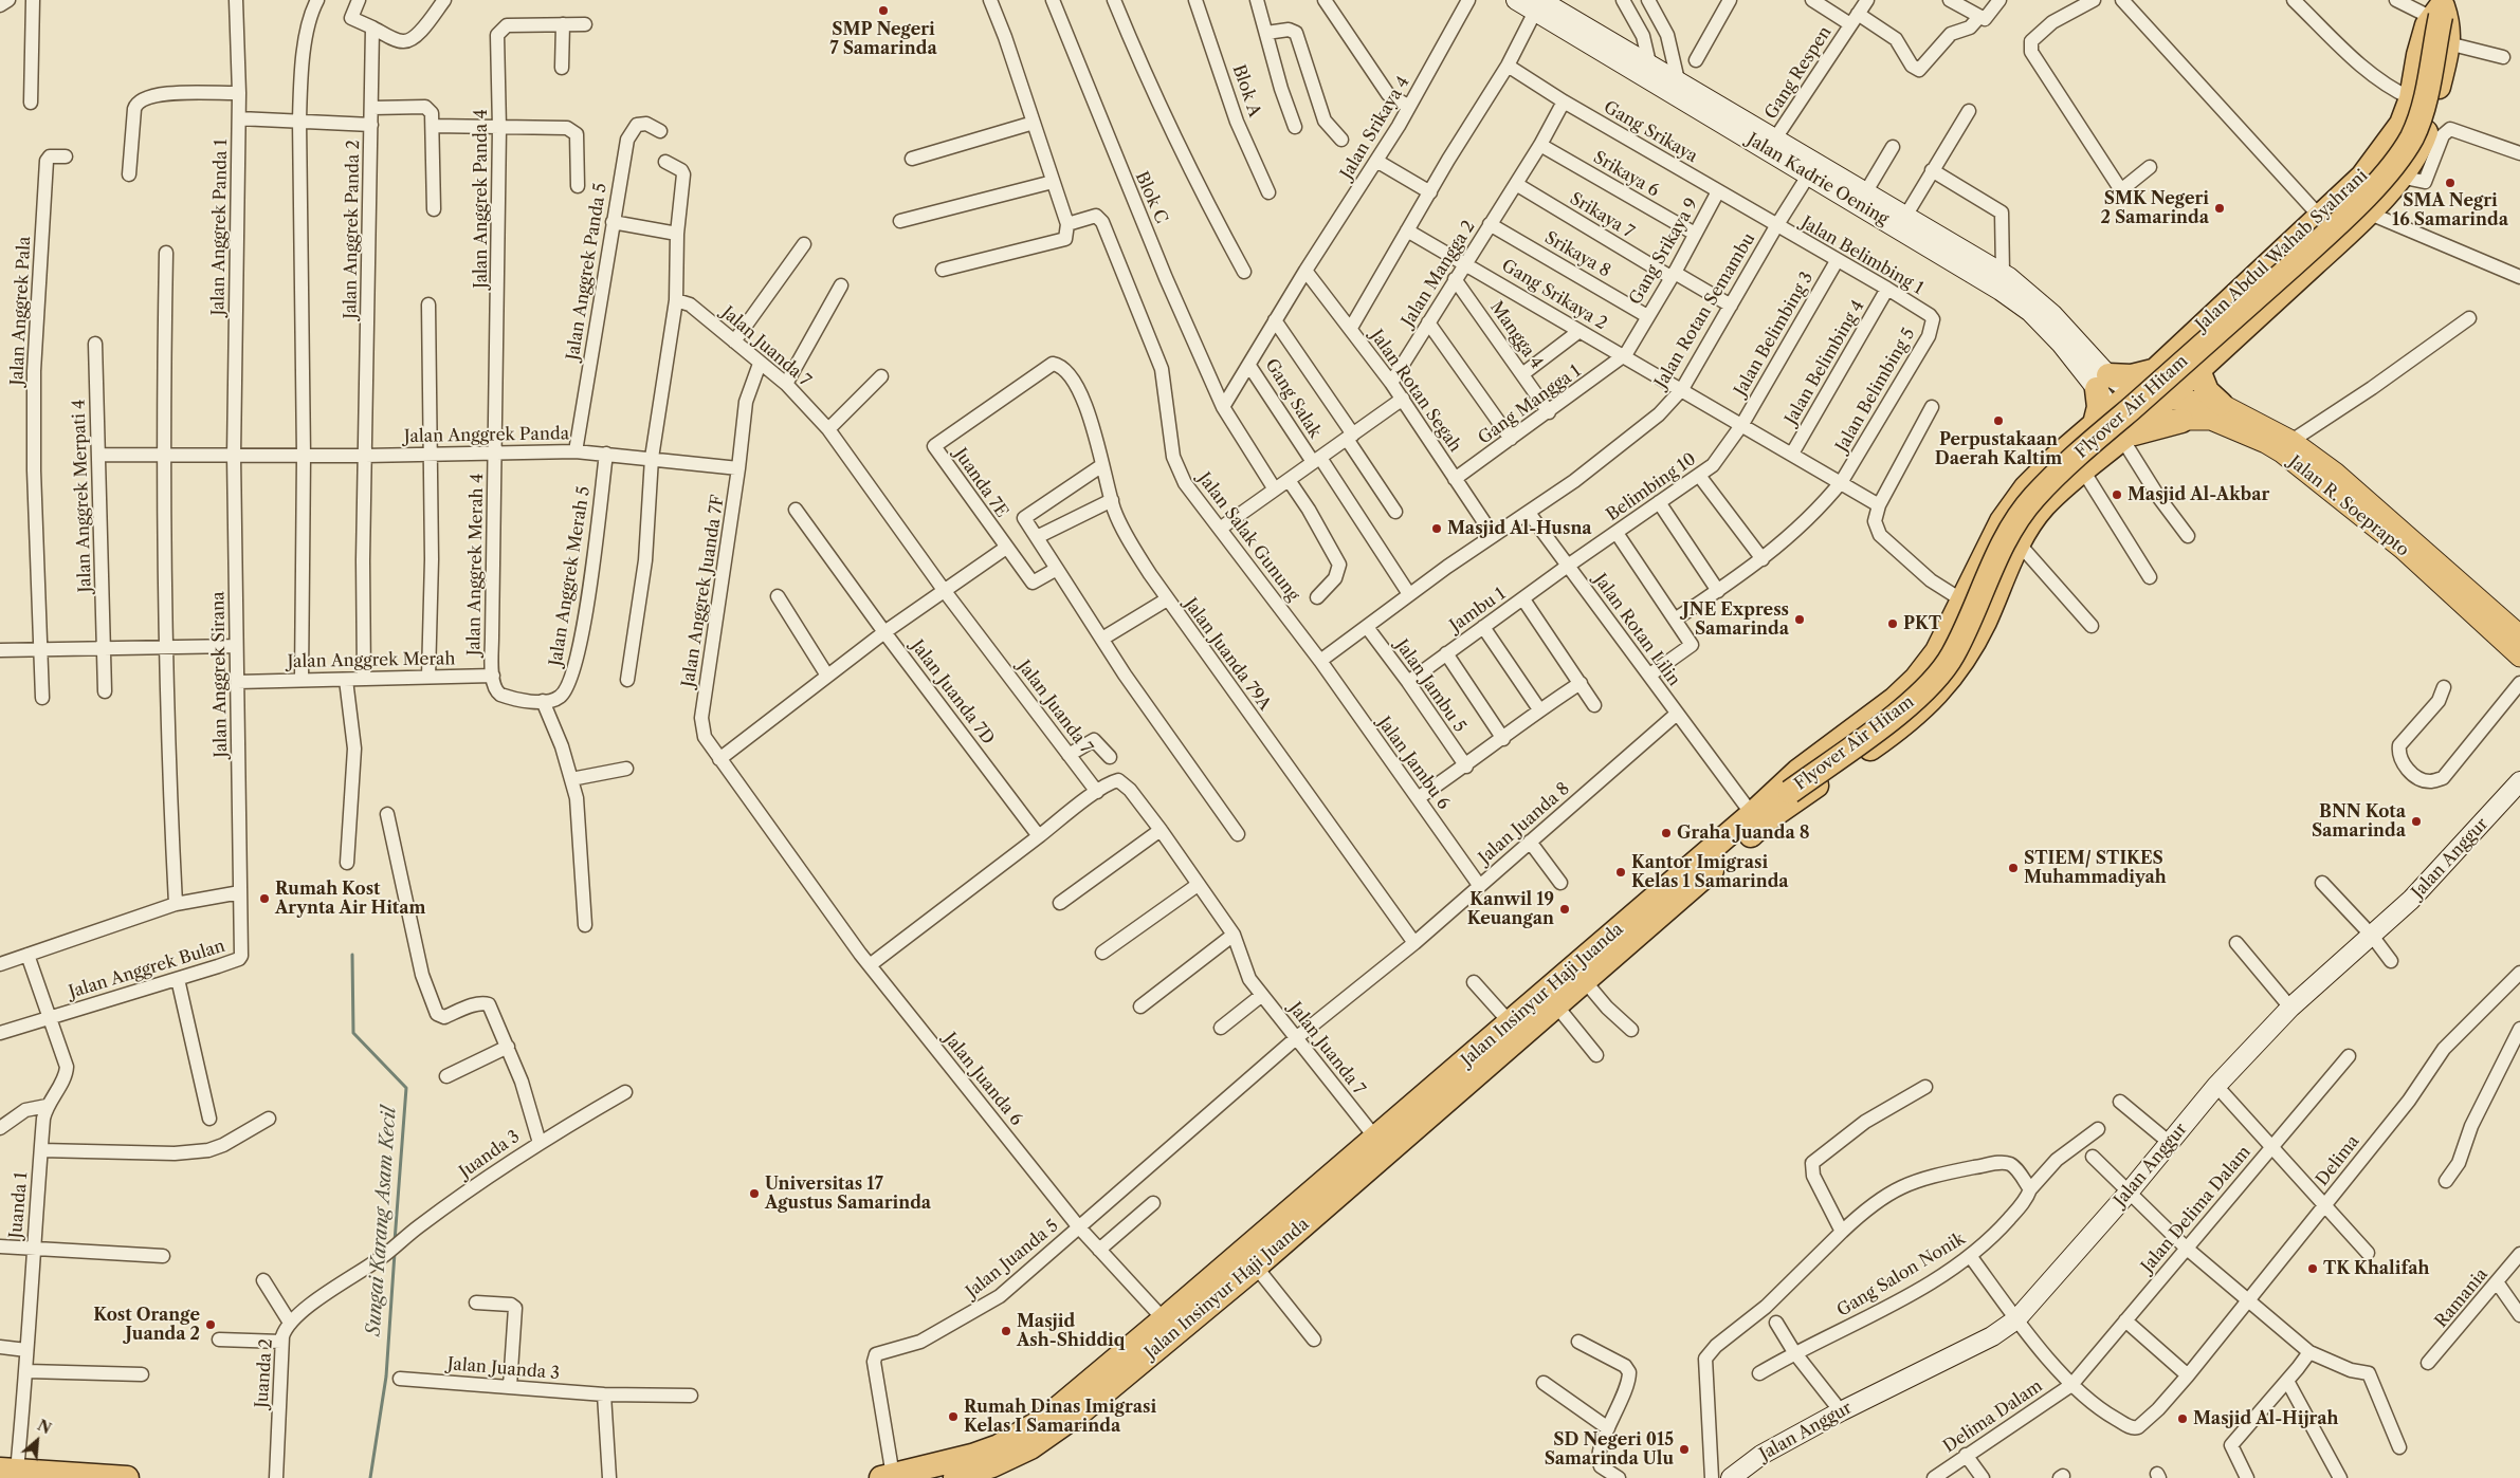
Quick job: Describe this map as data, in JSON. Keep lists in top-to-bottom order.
{
  "streets": {
    "highway": ["Jalan Abdul Wahab Syahrani", "Flyover Air Hitam", "Jalan Insinyur Haji Juanda"],
    "main road": ["Jalan Kadrie Oening", "Jalan R. Soeprapto", "Jalan Anggur"],
    "street": [
      "Gang Respen",
      "Blok A",
      "Jalan Srikaya 4",
      "Gang Srikaya",
      "Srikaya 6",
      "Blok C",
      "Jalan Anggrek Panda 4",
      "Srikaya 7",
      "Jalan Anggrek Panda 1",
      "Jalan Anggrek Panda 2",
      "Gang Srikaya 9",
      "Srikaya 8",
      "Jalan Belimbing 1",
      "Jalan Anggrek Panda 5",
      "Jalan Mangga 2",
      "Gang Srikaya 2",
      "Jalan Anggrek Pala",
      "Jalan Rotan Semambu",
      "Jalan Belimbing 3",
      "Mangga 4",
      "Jalan Juanda 7",
      "Jalan Belimbing 4",
      "Jalan Belimbing 5",
      "Jalan Rotan Segah",
      "Gang Salak",
      "Gang Mangga 1",
      "Jalan Anggrek Panda",
      "Juanda 7E",
      "Belimbing 10",
      "Jalan Anggrek Merpati 4",
      "Jalan Salak Gunung",
      "Jalan Anggrek Merah 4",
      "Jalan Anggrek Merah 5",
      "Jalan Anggrek Juanda 7F",
      "Jambu 1",
      "Jalan Rotan Lilin",
      "Jalan Juanda 79A",
      "Jalan Anggrek Merah",
      "Jalan Anggrek Sirana",
      "Jalan Jambu 5",
      "Jalan Juanda 7D",
      "Jalan Jambu 6",
      "Jalan Juanda 8",
      "Jalan Anggrek Bulan",
      "Jalan Juanda 6",
      "Juanda 3",
      "Delima",
      "Juanda 1",
      "Jalan Delima Dalam",
      "Jalan Juanda 5",
      "Gang Salon Nonik",
      "Ramania",
      "Jalan Juanda 3",
      "Juanda 2",
      "Delima Dalam"
    ]
  },
  "crossings": [
    ["Gang Respen", "Jalan Kadrie Oening"],
    ["Jalan Srikaya 4", "Jalan Rotan Segah"],
    ["Jalan Srikaya 4", "Gang Salak"],
    ["Gang Srikaya", "Gang Srikaya 9"],
    ["Gang Srikaya", "Jalan Belimbing 1"],
    ["Gang Srikaya", "Jalan Mangga 2"],
    ["Gang Srikaya", "Jalan Rotan Semambu"],
    ["Srikaya 6", "Gang Srikaya 9"],
    ["Srikaya 6", "Jalan Mangga 2"],
    ["Jalan Kadrie Oening", "Jalan Rotan Semambu"],
    ["Jalan Anggrek Panda 4", "Jalan Anggrek Panda"],
    ["Jalan Anggrek Panda 4", "Jalan Anggrek Merah 4"],
    ["Srikaya 7", "Gang Srikaya 9"],
    ["Srikaya 7", "Jalan Mangga 2"],
    ["Srikaya 7", "Jalan Rotan Semambu"],
    ["Jalan Anggrek Panda 1", "Jalan Anggrek Panda"],
    ["Jalan Anggrek Panda 1", "Jalan Anggrek Sirana"],
    ["Jalan Anggrek Panda 2", "Jalan Anggrek Panda"],
    ["Jalan Anggrek Panda 2", "Jalan Anggrek Merah"],
    ["Jalan Abdul Wahab Syahrani", "Flyover Air Hitam"],
    ["Jalan Abdul Wahab Syahrani", "Jalan R. Soeprapto"],
    ["Jalan Abdul Wahab Syahrani", "Jalan Insinyur Haji Juanda"],
    ["Gang Srikaya 9", "Srikaya 8"],
    ["Gang Srikaya 9", "Gang Srikaya 2"],
    ["Gang Srikaya 9", "Gang Mangga 1"],
    ["Srikaya 8", "Jalan Mangga 2"],
    ["Jalan Belimbing 1", "Jalan Rotan Semambu"],
    ["Jalan Belimbing 1", "Jalan Belimbing 3"],
    ["Jalan Belimbing 1", "Jalan Belimbing 4"],
    ["Jalan Belimbing 1", "Jalan Belimbing 5"],
    ["Jalan Anggrek Panda 5", "Jalan Anggrek Panda"],
    ["Jalan Mangga 2", "Gang Srikaya 2"],
    ["Jalan Mangga 2", "Mangga 4"],
    ["Jalan Mangga 2", "Jalan Rotan Segah"],
    ["Gang Srikaya 2", "Jalan Rotan Semambu"],
    ["Gang Srikaya 2", "Jalan Belimbing 3"],
    ["Gang Srikaya 2", "Jalan Belimbing 4"],
    ["Gang Srikaya 2", "Jalan Belimbing 5"],
    ["Gang Srikaya 2", "Gang Mangga 1"],
    ["Gang Srikaya 2", "Belimbing 10"],
    ["Jalan Rotan Semambu", "Jalan Rotan Segah"],
    ["Jalan Rotan Semambu", "Gang Salak"],
    ["Jalan Rotan Semambu", "Jalan Salak Gunung"],
    ["Jalan Rotan Semambu", "Jalan Rotan Lilin"],
    ["Jalan Rotan Semambu", "Jalan Jambu 5"],
    ["Jalan Rotan Semambu", "Jalan Jambu 6"],
    ["Jalan Belimbing 3", "Belimbing 10"],
    ["Mangga 4", "Gang Mangga 1"],
    ["Jalan Juanda 7", "Jalan Anggrek Juanda 7F"],
    ["Jalan Juanda 7", "Jalan Juanda 8"],
    ["Jalan Juanda 7", "Jalan Insinyur Haji Juanda"],
    ["Jalan Rotan Segah", "Gang Salak"],
    ["Jalan Rotan Segah", "Gang Mangga 1"],
    ["Flyover Air Hitam", "Jalan Insinyur Haji Juanda"],
    ["Jalan Anggrek Panda", "Jalan Anggrek Merpati 4"],
    ["Jalan Anggrek Panda", "Jalan Anggrek Merah 4"],
    ["Jalan Anggrek Panda", "Jalan Anggrek Merah 5"],
    ["Jalan Anggrek Panda", "Jalan Anggrek Juanda 7F"],
    ["Jalan Anggrek Panda", "Jalan Anggrek Sirana"],
    ["Juanda 7E", "Jalan Juanda 79A"],
    ["Belimbing 10", "Jambu 1"],
    ["Belimbing 10", "Jalan Rotan Lilin"],
    ["Jalan R. Soeprapto", "Jalan Insinyur Haji Juanda"],
    ["Jalan Salak Gunung", "Jalan Jambu 6"],
    ["Jalan Anggrek Merah 4", "Jalan Anggrek Merah"],
    ["Jalan Anggrek Juanda 7F", "Jalan Juanda 6"],
    ["Jambu 1", "Jalan Rotan Lilin"],
    ["Jambu 1", "Jalan Jambu 5"],
    ["Jalan Rotan Lilin", "Jalan Juanda 8"],
    ["Jalan Juanda 79A", "Jalan Juanda 8"],
    ["Jalan Anggrek Merah", "Jalan Anggrek Sirana"],
    ["Jalan Anggrek Sirana", "Jalan Anggrek Bulan"],
    ["Jalan Jambu 6", "Jalan Juanda 8"],
    ["Jalan Anggrek Bulan", "Juanda 1"],
    ["Jalan Insinyur Haji Juanda", "Jalan Juanda 6"],
    ["Jalan Insinyur Haji Juanda", "Jalan Juanda 5"],
    ["Jalan Juanda 6", "Jalan Juanda 5"],
    ["Juanda 3", "Juanda 2"],
    ["Delima", "Jalan Delima Dalam"],
    ["Delima", "Delima Dalam"],
    ["Jalan Delima Dalam", "Delima Dalam"]
  ],
  "water": ["Sungai Karang Asam Kecil"],
  "places": [
    "SMP Negeri 7 Samarinda",
    "SMA Negri 16 Samarinda",
    "SMK Negeri 2 Samarinda",
    "Perpustakaan Daerah Kaltim",
    "Masjid Al-Akbar",
    "Masjid Al-Husna",
    "JNE Express Samarinda",
    "PKT",
    "BNN Kota Samarinda",
    "Graha Juanda 8",
    "STIEM/ STIKES Muhammadiyah",
    "Kantor Imigrasi Kelas 1 Samarinda",
    "Rumah Kost Arynta Air Hitam",
    "Kanwil 19 Keuangan",
    "Universitas 17 Agustus Samarinda",
    "TK Khalifah",
    "Kost Orange Juanda 2",
    "Masjid Ash-Shiddiq",
    "Rumah Dinas Imigrasi Kelas I Samarinda",
    "Masjid Al-Hijrah",
    "SD Negeri 015 Samarinda Ulu"
  ],
  "north": "top right"
}
